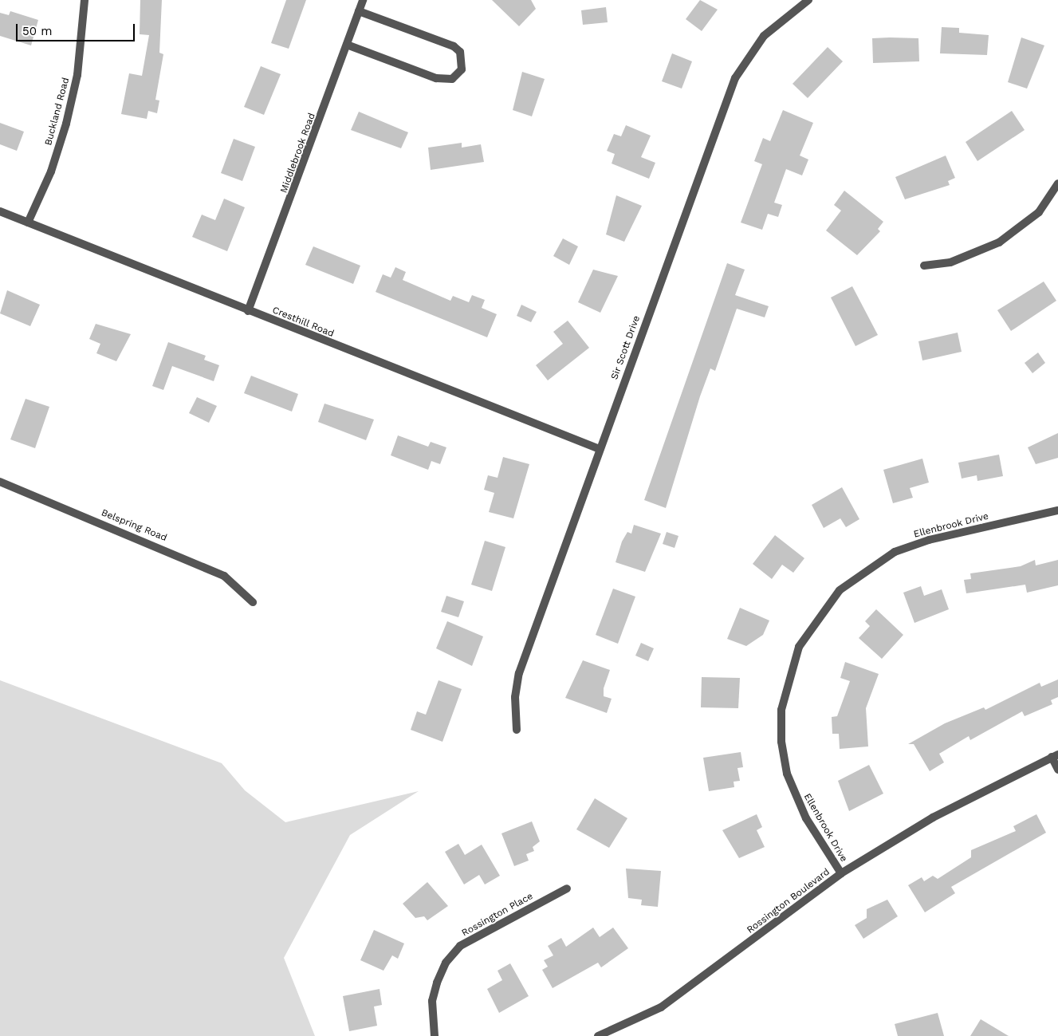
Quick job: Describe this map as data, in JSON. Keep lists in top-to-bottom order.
{
  "streets": {
    "street": [
      "Buckland Road",
      "Middlebrook Road",
      "Cresthill Road",
      "Sir Scott Drive",
      "Belspring Road",
      "Ellenbrook Drive",
      "Rossington Boulevard",
      "Rossington Place"
    ]
  },
  "crossings": [
    ["Buckland Road", "Cresthill Road"],
    ["Middlebrook Road", "Cresthill Road"],
    ["Cresthill Road", "Sir Scott Drive"],
    ["Ellenbrook Drive", "Rossington Boulevard"]
  ],
  "scale_bar": "50 m"
}
